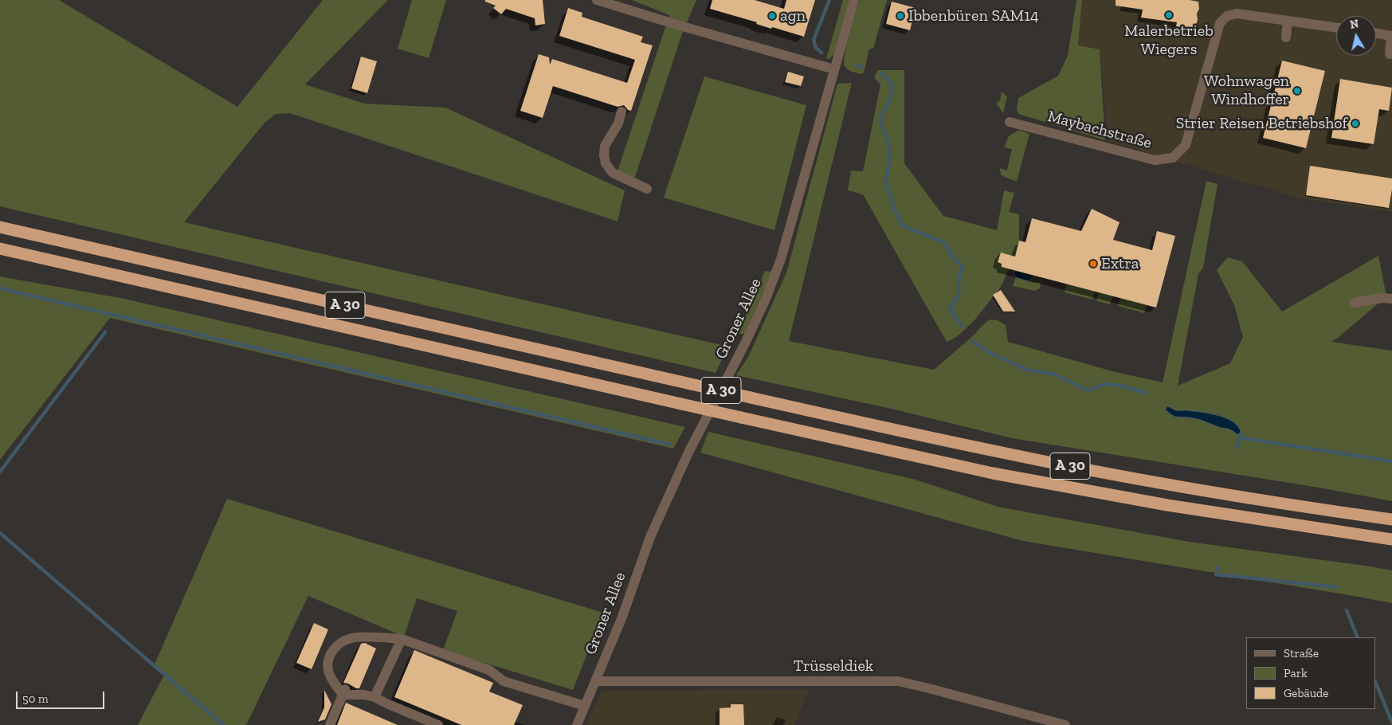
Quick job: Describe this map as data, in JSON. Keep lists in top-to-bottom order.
{
  "streets": {
    "highway": ["A 30"],
    "street": ["Maybachstraße", "Groner Allee", "Trüsseldiek"]
  },
  "crossings": [
    ["Groner Allee", "Trüsseldiek"]
  ],
  "places": [
    "Malerbetrieb Wiegers",
    "agn",
    "Ibbenbüren SAM14",
    "Wohnwagen Windhoffer",
    "Strier Reisen Betriebshof",
    "Extra"
  ],
  "legend": ["Straße", "Park", "Gebäude"],
  "scale_bar": "50 m",
  "north": "top"
}
